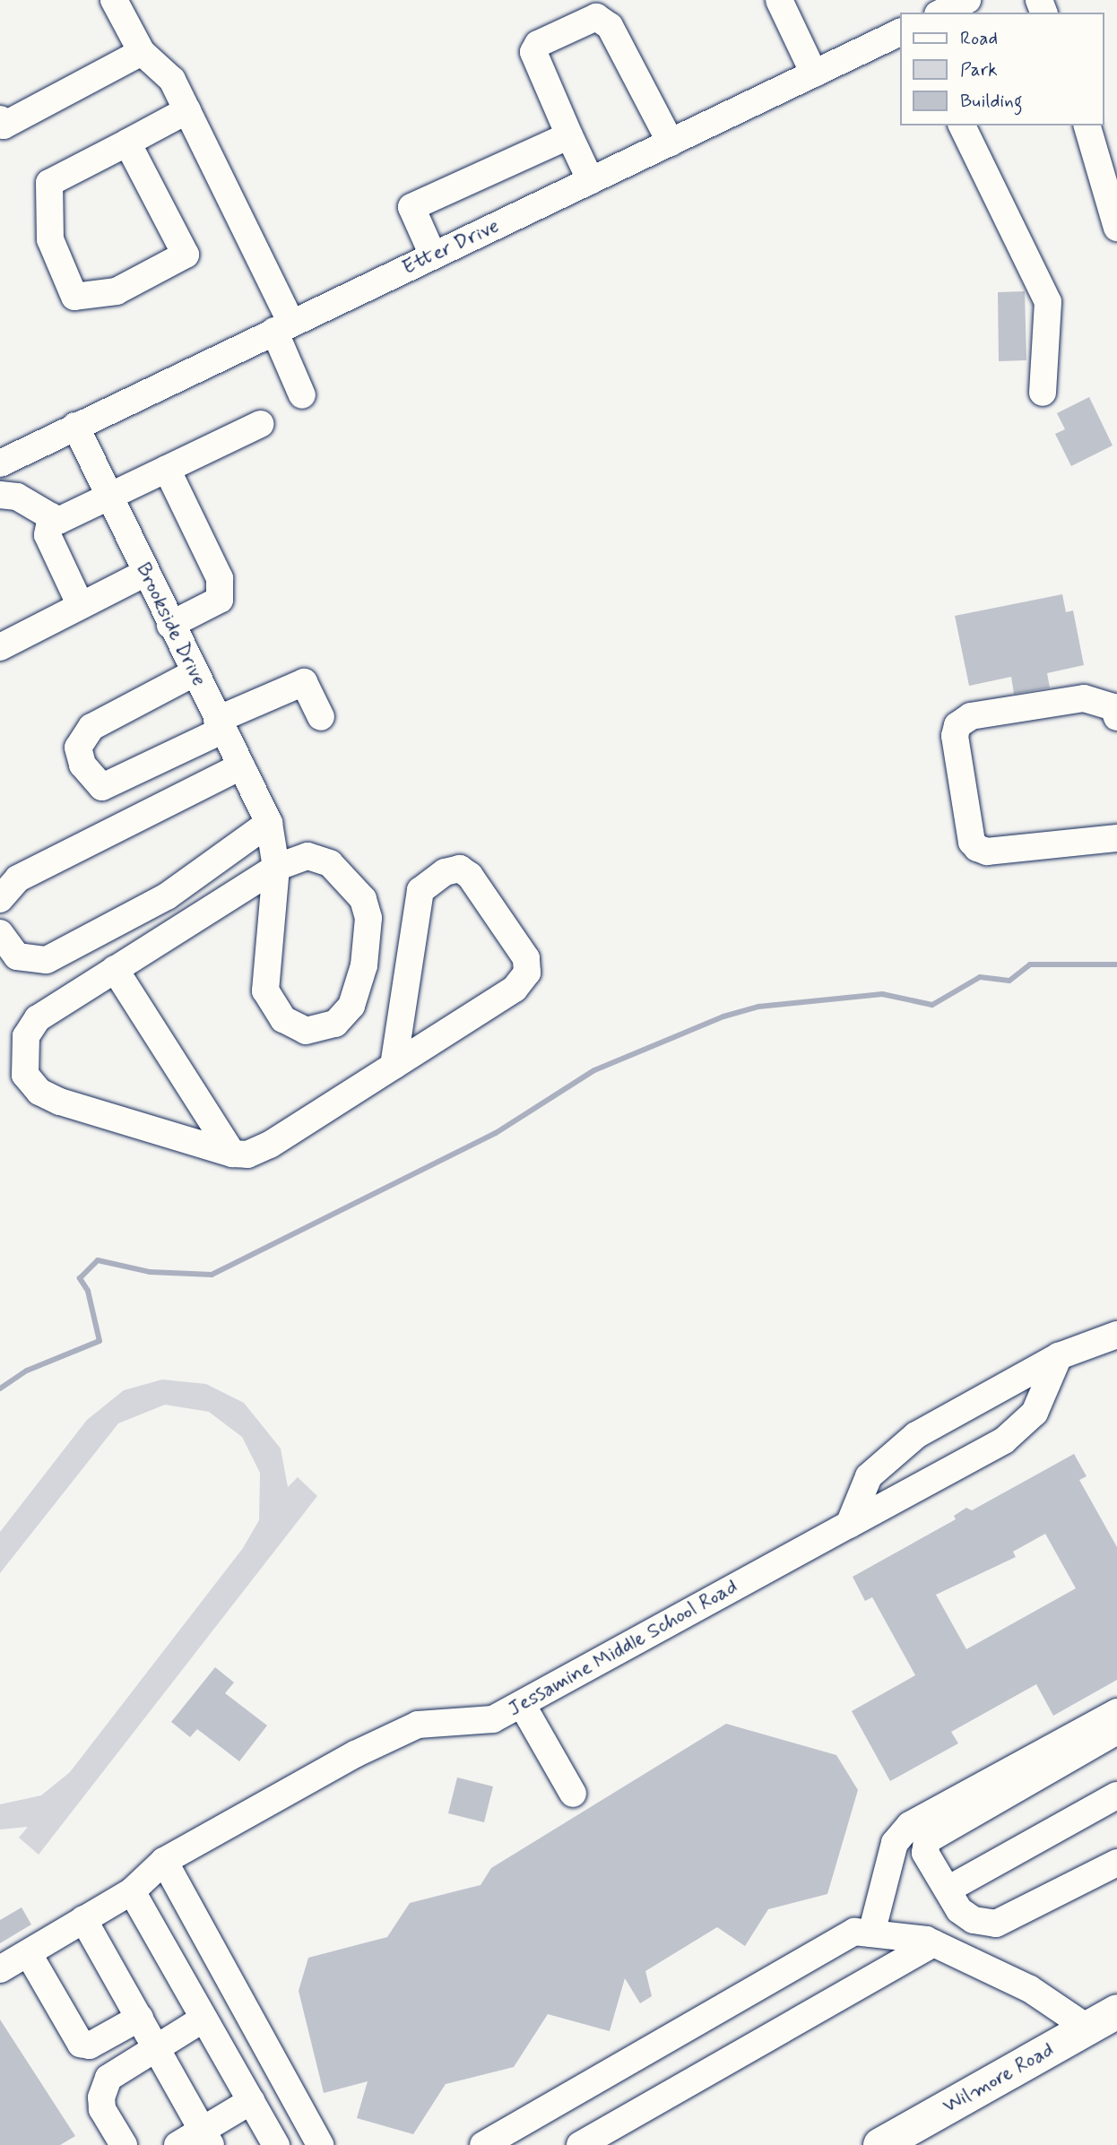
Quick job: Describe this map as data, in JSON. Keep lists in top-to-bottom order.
{
  "streets": {
    "main road": ["Wilmore Road"],
    "street": ["Etter Drive", "Brookside Drive", "Jessamine Middle School Road"]
  },
  "crossings": [
    ["Etter Drive", "Brookside Drive"]
  ],
  "legend": ["Road", "Park", "Building"]
}
